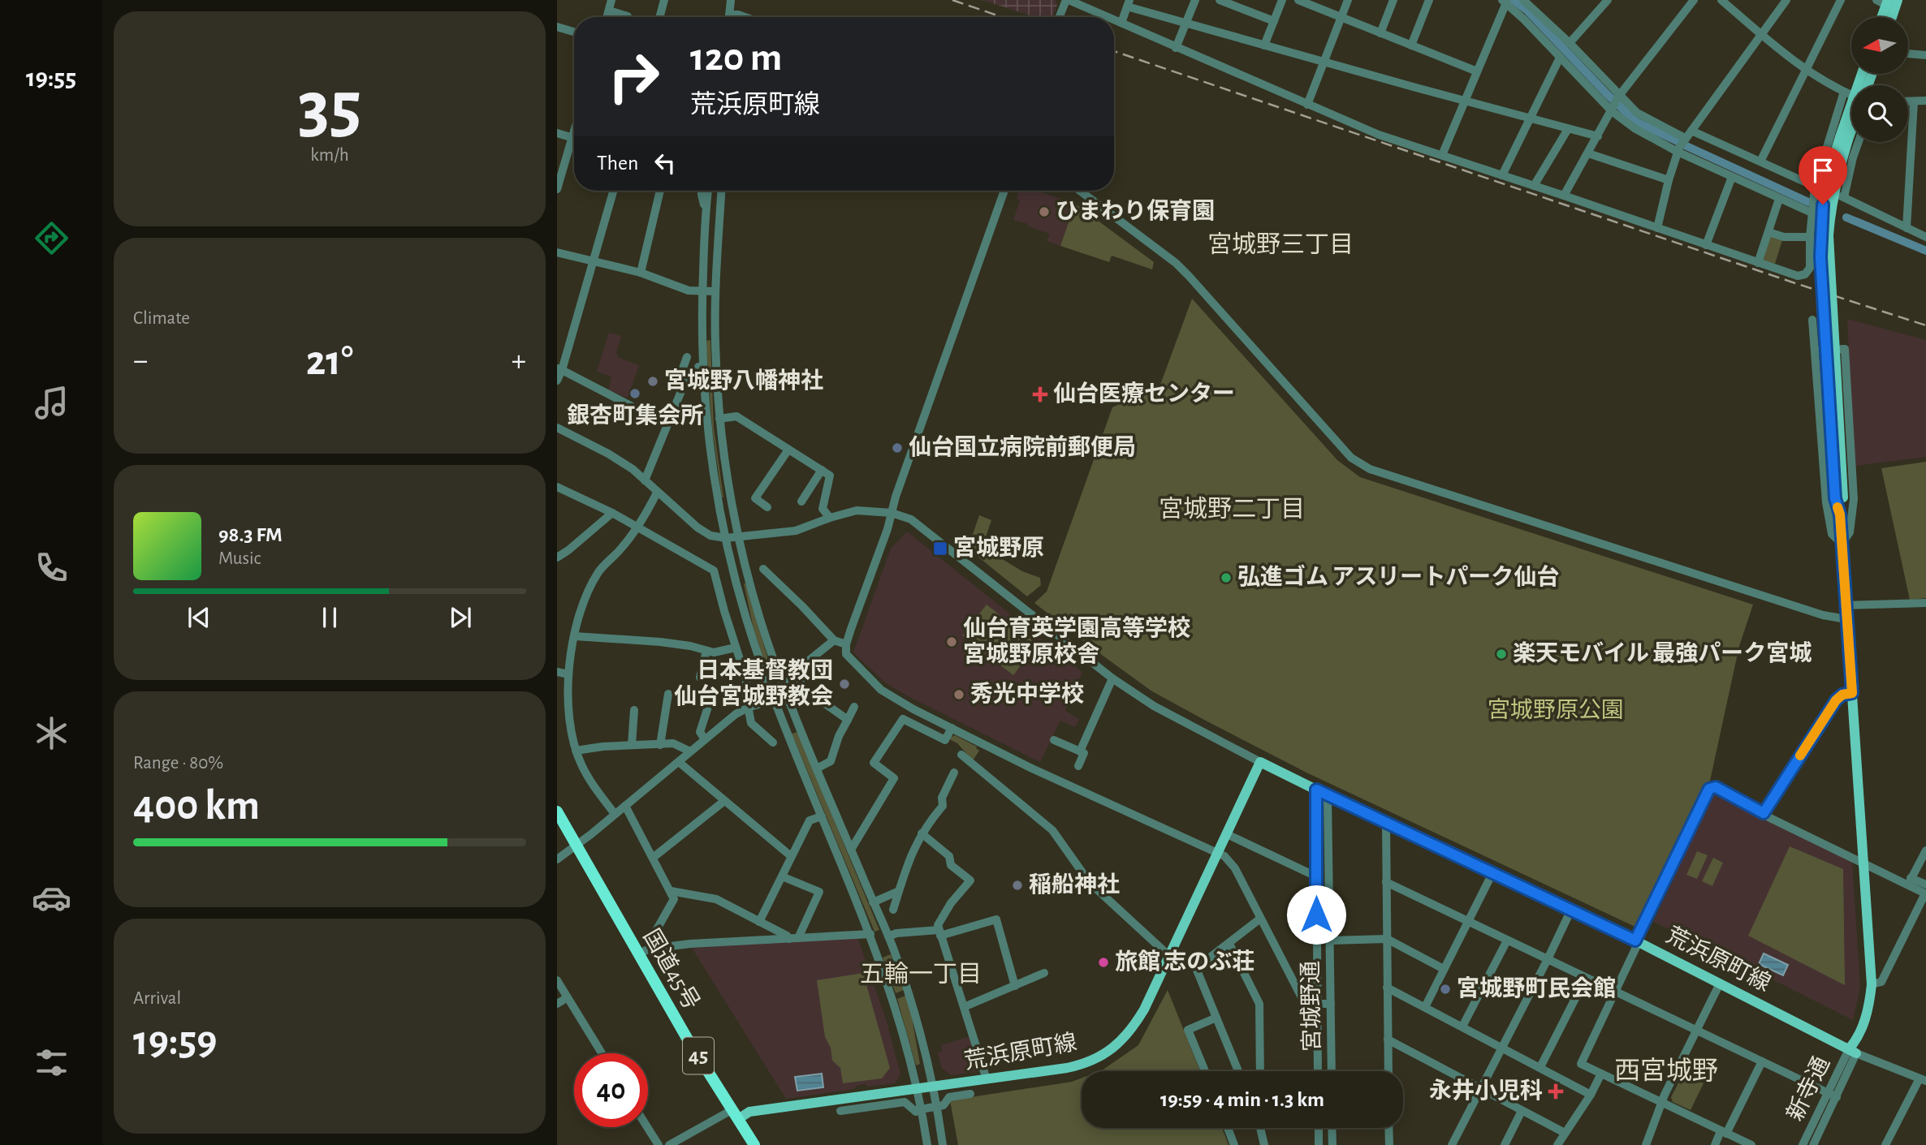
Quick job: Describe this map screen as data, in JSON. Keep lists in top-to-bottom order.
{
  "streets": {
    "highway": ["国道45号", "45"],
    "main road": ["荒浜原町線"],
    "street": ["宮城野通", "新寺通"]
  },
  "crossings": [
    ["荒浜原町線", "国道45号"],
    ["荒浜原町線", "宮城野通"],
    ["荒浜原町線", "新寺通"]
  ],
  "districts": [
    "宮城野三丁目",
    "宮城野二丁目",
    "五輪一丁目",
    "西宮城野"
  ],
  "parks": ["宮城野原公園"],
  "places": {
    "other": [
      "ひまわり保育園",
      "宮城野八幡神社",
      "銀杏町集会所",
      "仙台国立病院前郵便局",
      "弘進ゴム アスリートパーク仙台",
      "仙台育英学園高等学校 宮城野原校舎",
      "楽天モバイル 最強パーク宮城",
      "日本基督教団 仙台宮城野教会",
      "秀光中学校",
      "稲船神社",
      "旅館 志のぶ荘",
      "宮城野町民会館"
    ],
    "health": ["仙台医療センター", "永井小児科"],
    "transit": ["宮城野原"]
  },
  "north": "left",
  "page": {
    "tabs": "19:55",
    "tile": [
      ["35", "km/h"],
      "Climate",
      ["Range · 80%", "400 km"],
      ["Arrival", "19:59"]
    ],
    "turn": ["120 m", "荒浜原町線"],
    "then": "Then",
    "heat": ["−", "21°", "+"],
    "song": ["98.3 FM", "Music"],
    "limit": "40",
    "trip": "19:59 · 4 min · 1.3 km"
  }
}
